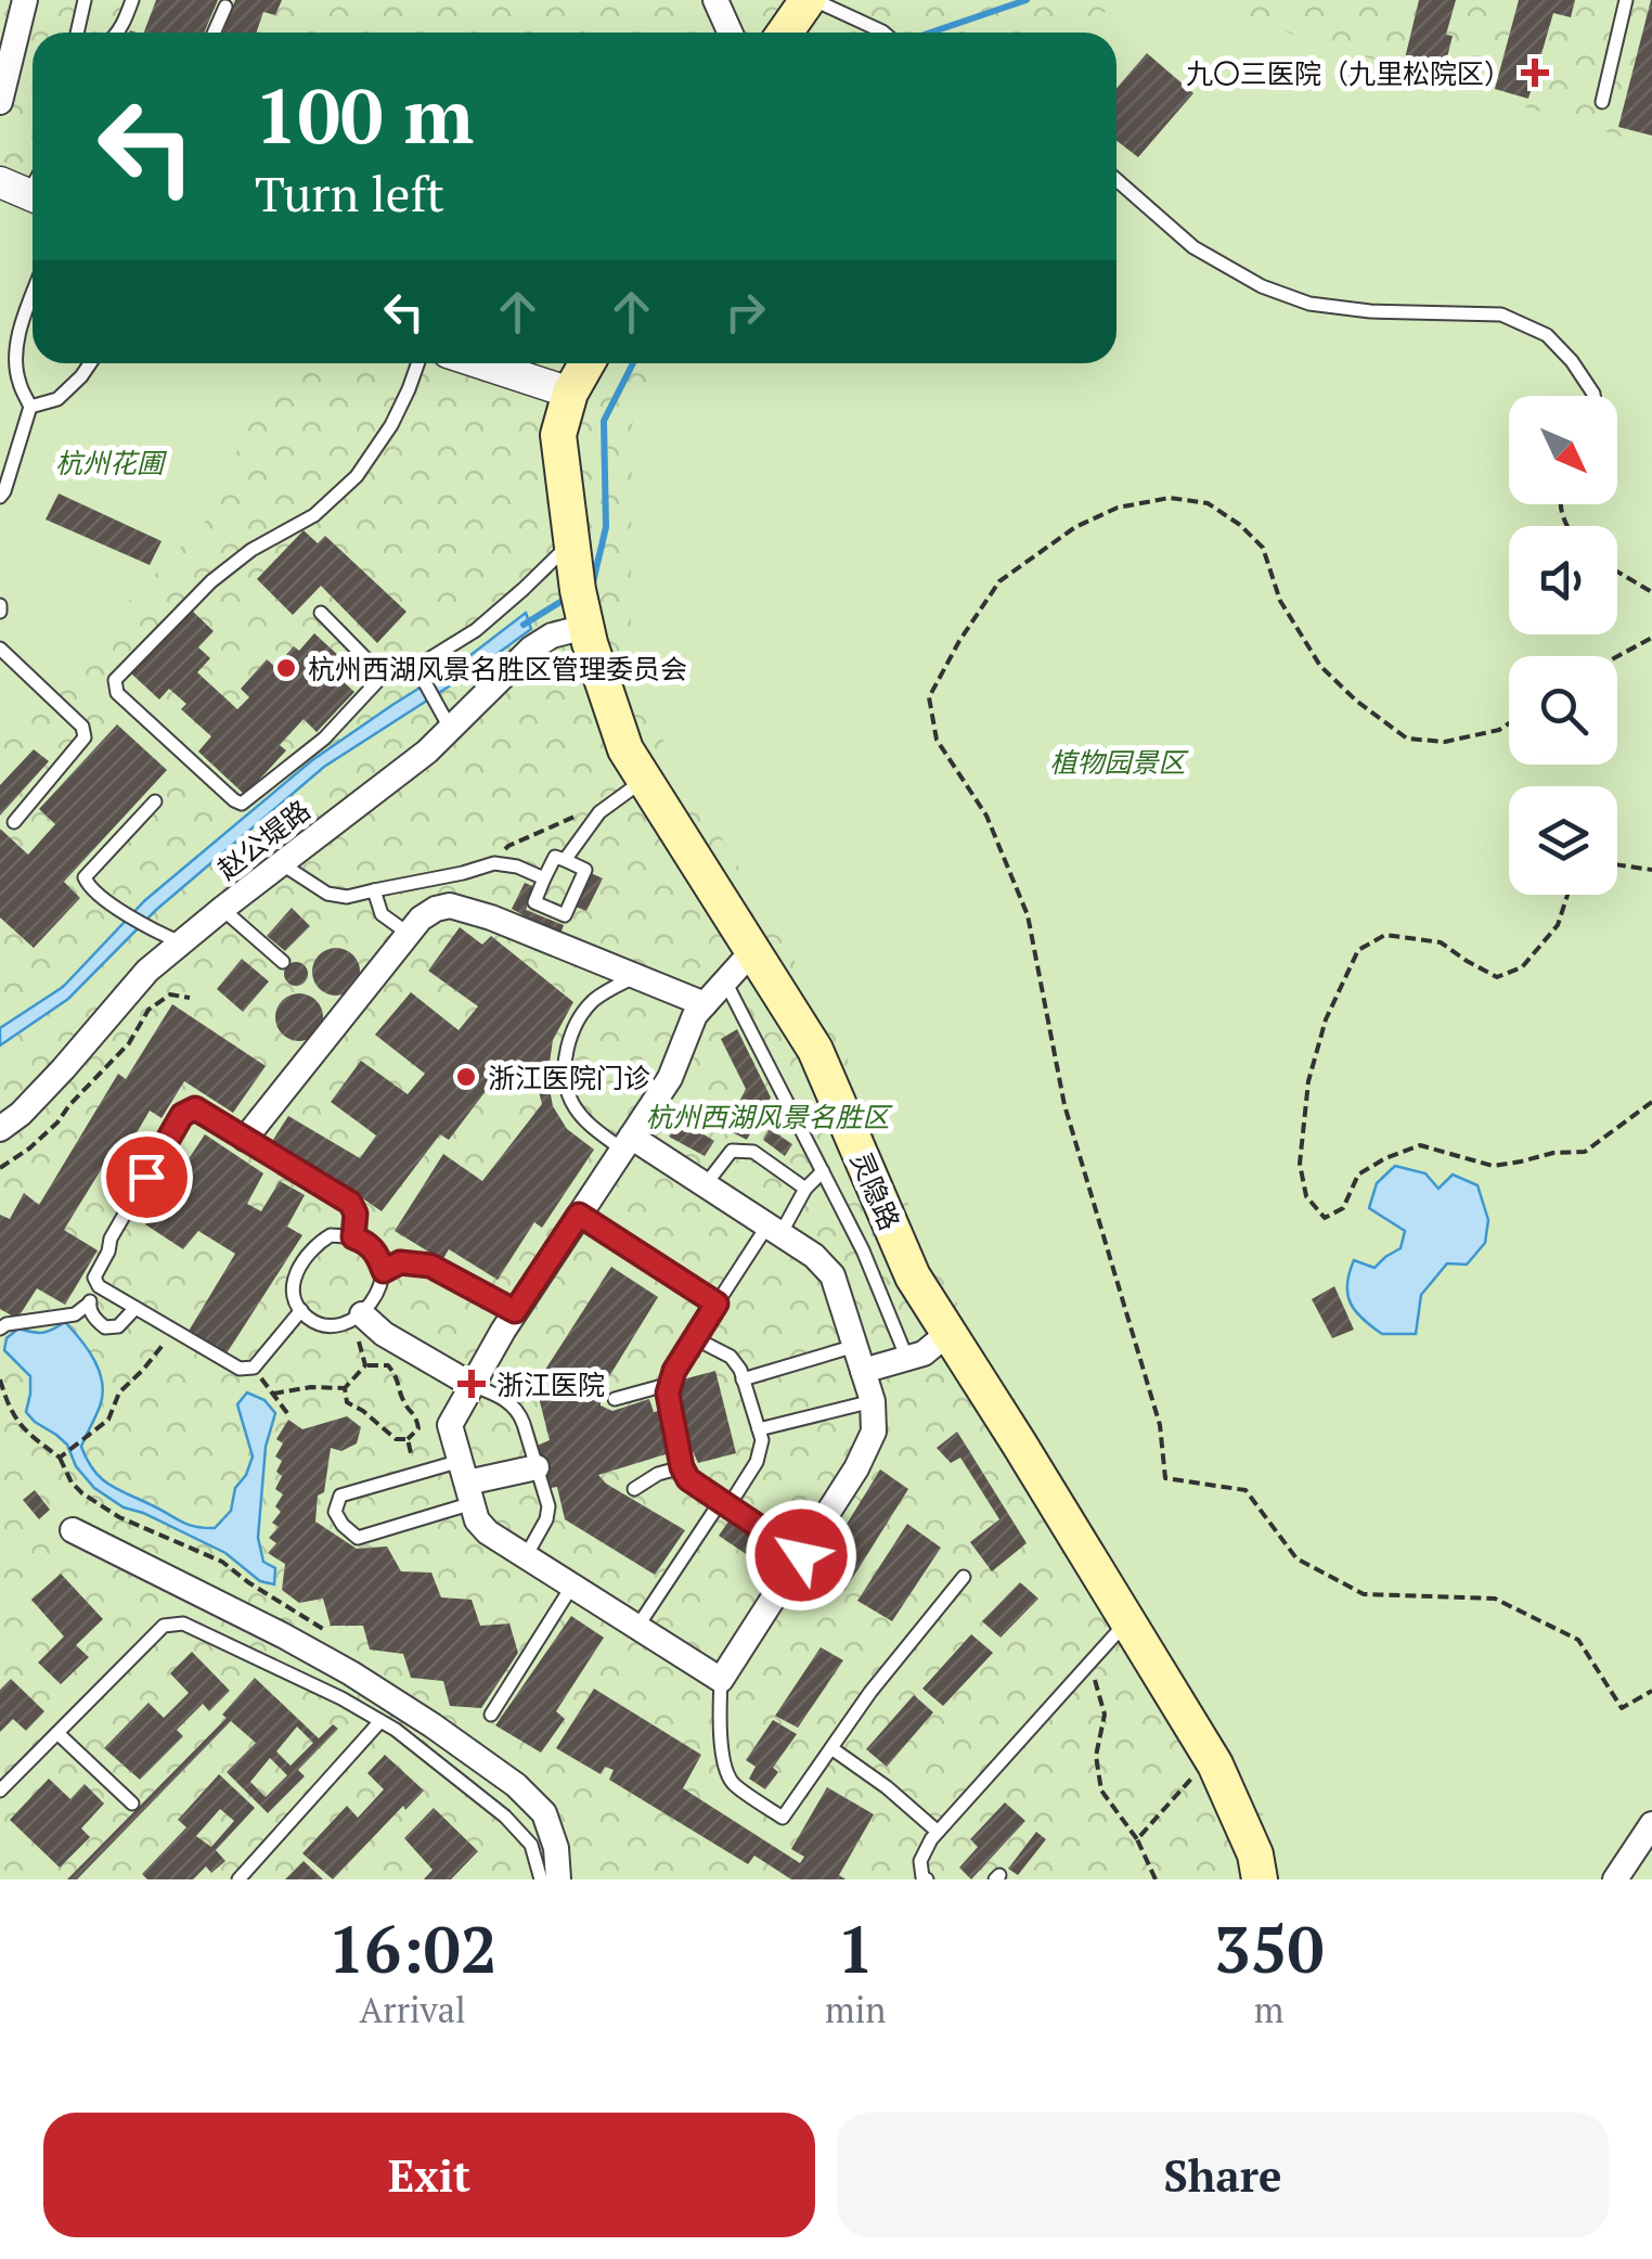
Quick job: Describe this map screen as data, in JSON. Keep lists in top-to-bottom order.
{
  "streets": {
    "main road": ["灵隐路"],
    "street": ["赵公堤路"]
  },
  "crossings": [
    ["赵公堤路", "灵隐路"]
  ],
  "parks": ["杭州花圃", "植物园景区", "杭州西湖风景名胜区"],
  "places": {
    "health": ["九〇三医院（九里松院区）", "浙江医院"],
    "other": ["杭州西湖风景名胜区管理委员会", "浙江医院门诊"]
  },
  "north": "bottom right",
  "page": {
    "turn": ["100 m", "Turn left"],
    "eta": [
      "16:02",
      "Arrival",
      "1",
      "min",
      "350",
      "m"
    ],
    "buttons": ["Exit", "Share"]
  }
}
